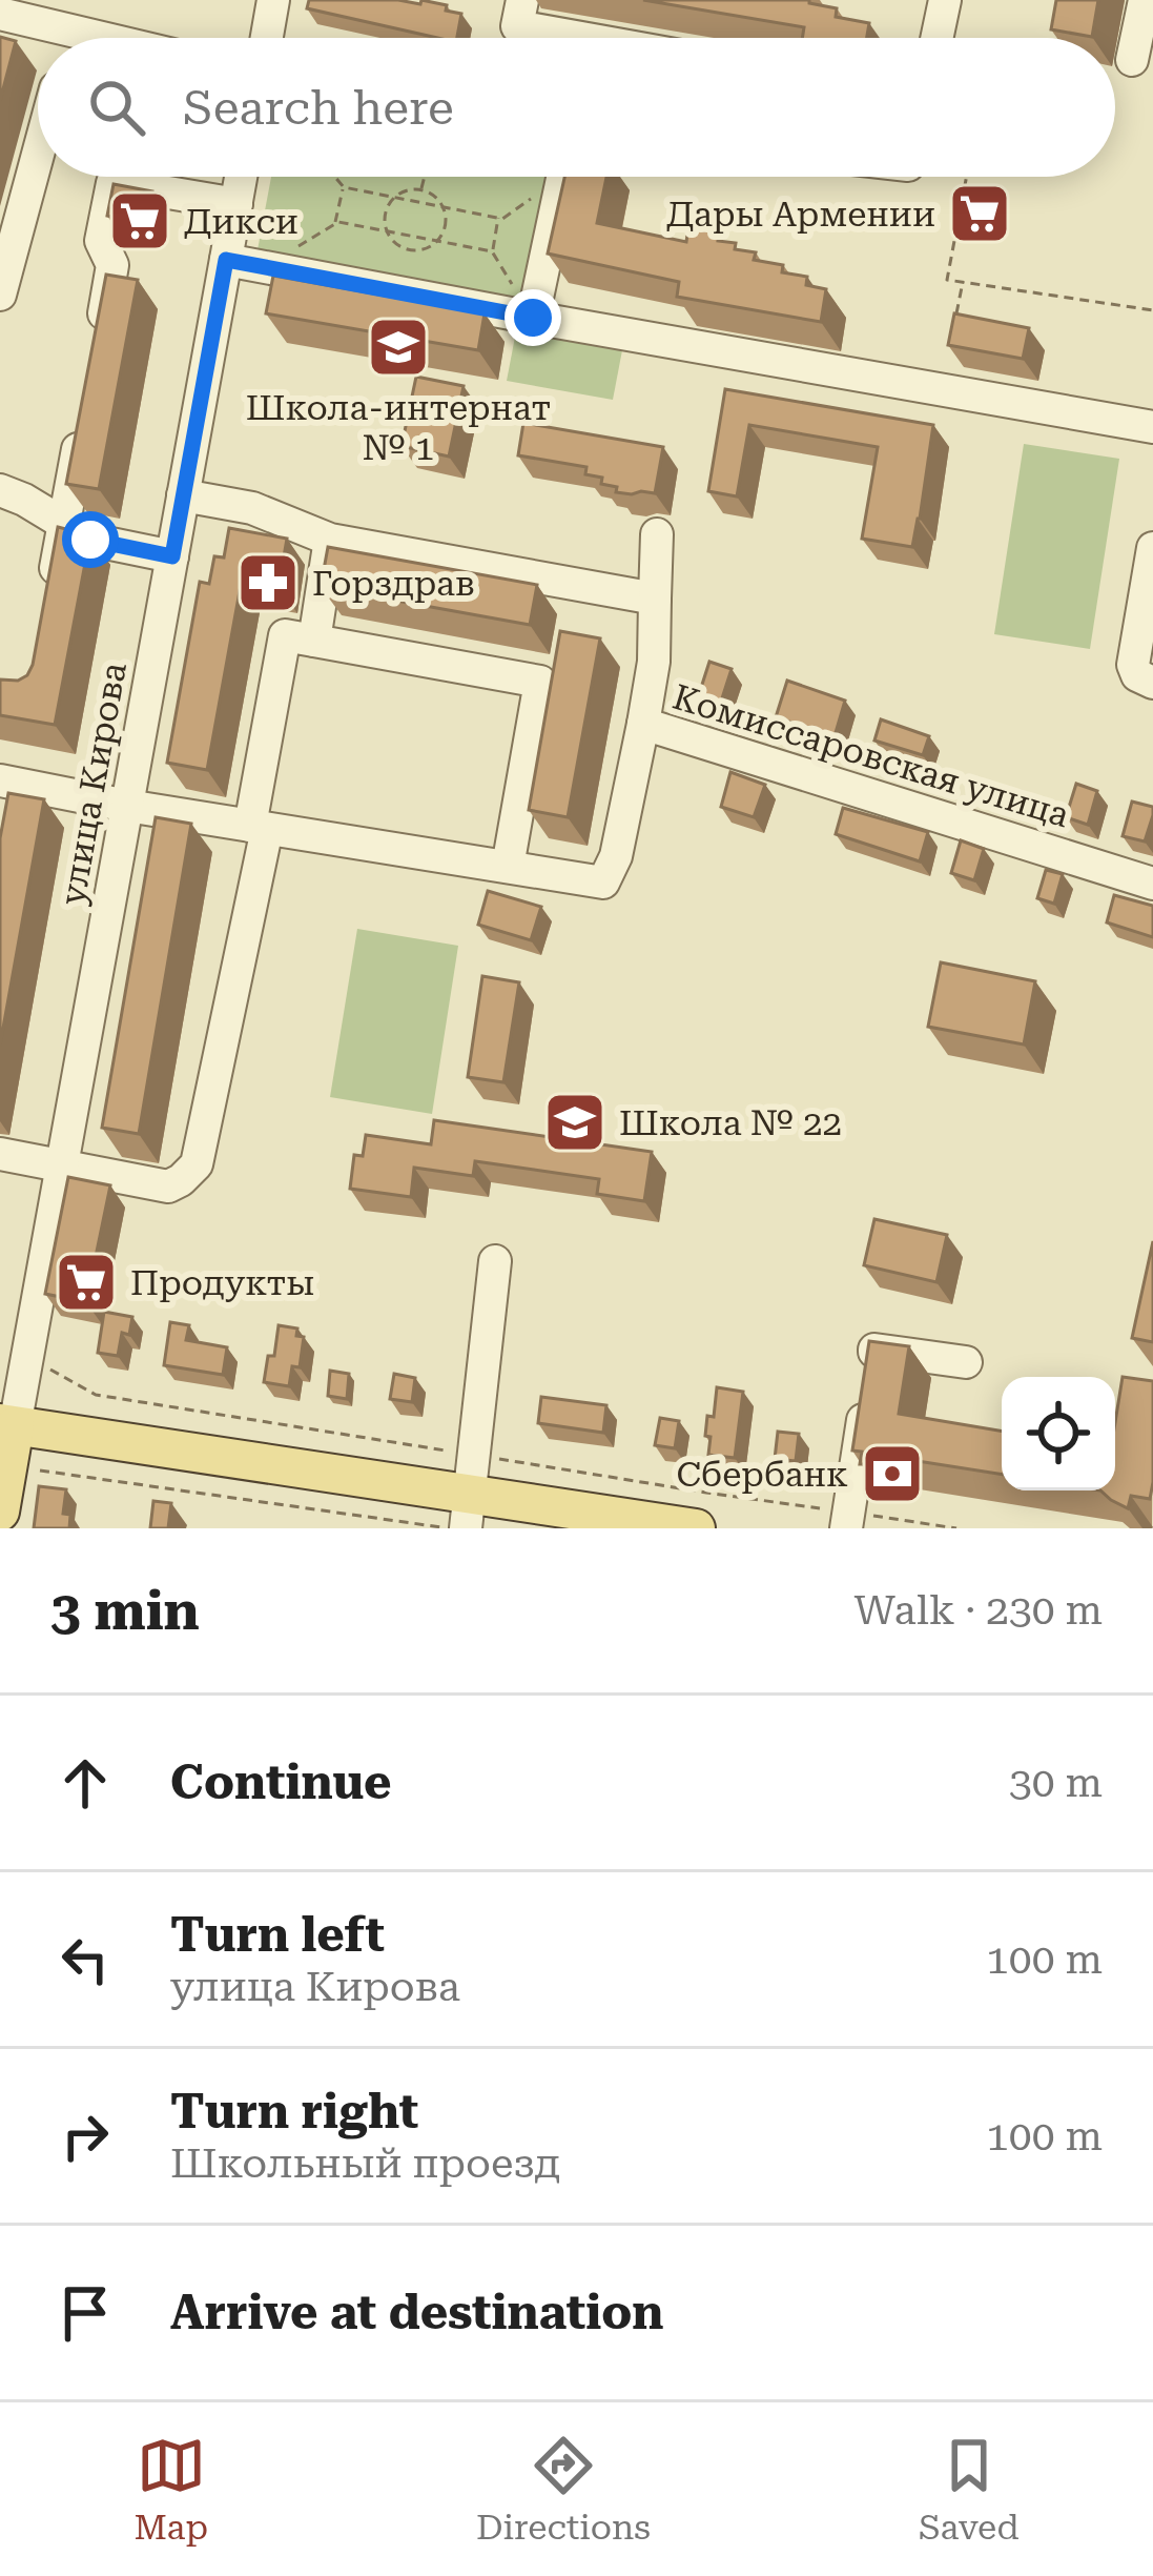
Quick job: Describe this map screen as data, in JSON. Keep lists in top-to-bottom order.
{
  "streets": {
    "street": ["Комиссаровская улица", "улица Кирова"]
  },
  "places": {
    "supermarket": ["Дары Армении", "Дикси", "Продукты"],
    "school or university": ["Школа-интернат № 1", "Школа № 22"],
    "pharmacy": ["Горздрав"],
    "bank": ["Сбербанк"]
  },
  "page": {
    "search": "Search here",
    "heading": ["3 min", "Walk · 230 m"],
    "list": [
      ["Continue", "30 m"],
      ["Turn left", "улица Кирова", "100 m"],
      ["Turn right", "Школьный проезд", "100 m"],
      "Arrive at destination"
    ],
    "nav": ["Map", "Directions", "Saved"]
  }
}
